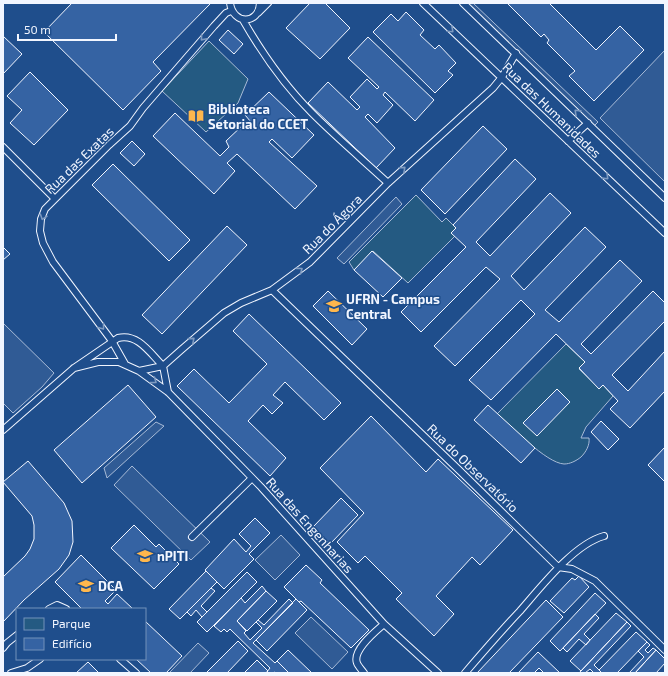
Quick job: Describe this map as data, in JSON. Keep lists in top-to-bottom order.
{
  "streets": {
    "lane": [
      "Rua das Humanidades",
      "Rua das Exatas",
      "Rua do Ágora",
      "Rua do Observatório",
      "Rua das Engenharias"
    ]
  },
  "crossings": [
    ["Rua das Humanidades", "Rua do Ágora"],
    ["Rua das Exatas", "Rua das Engenharias"],
    ["Rua do Ágora", "Rua do Observatório"]
  ],
  "one_way": ["Rua das Exatas", "Rua do Ágora"],
  "places": {
    "library": ["Biblioteca Setorial do CCET"],
    "school or university": ["UFRN - Campus Central", "nPITI", "DCA"]
  },
  "legend": ["Parque", "Edifício"],
  "scale_bar": "50 m"
}
